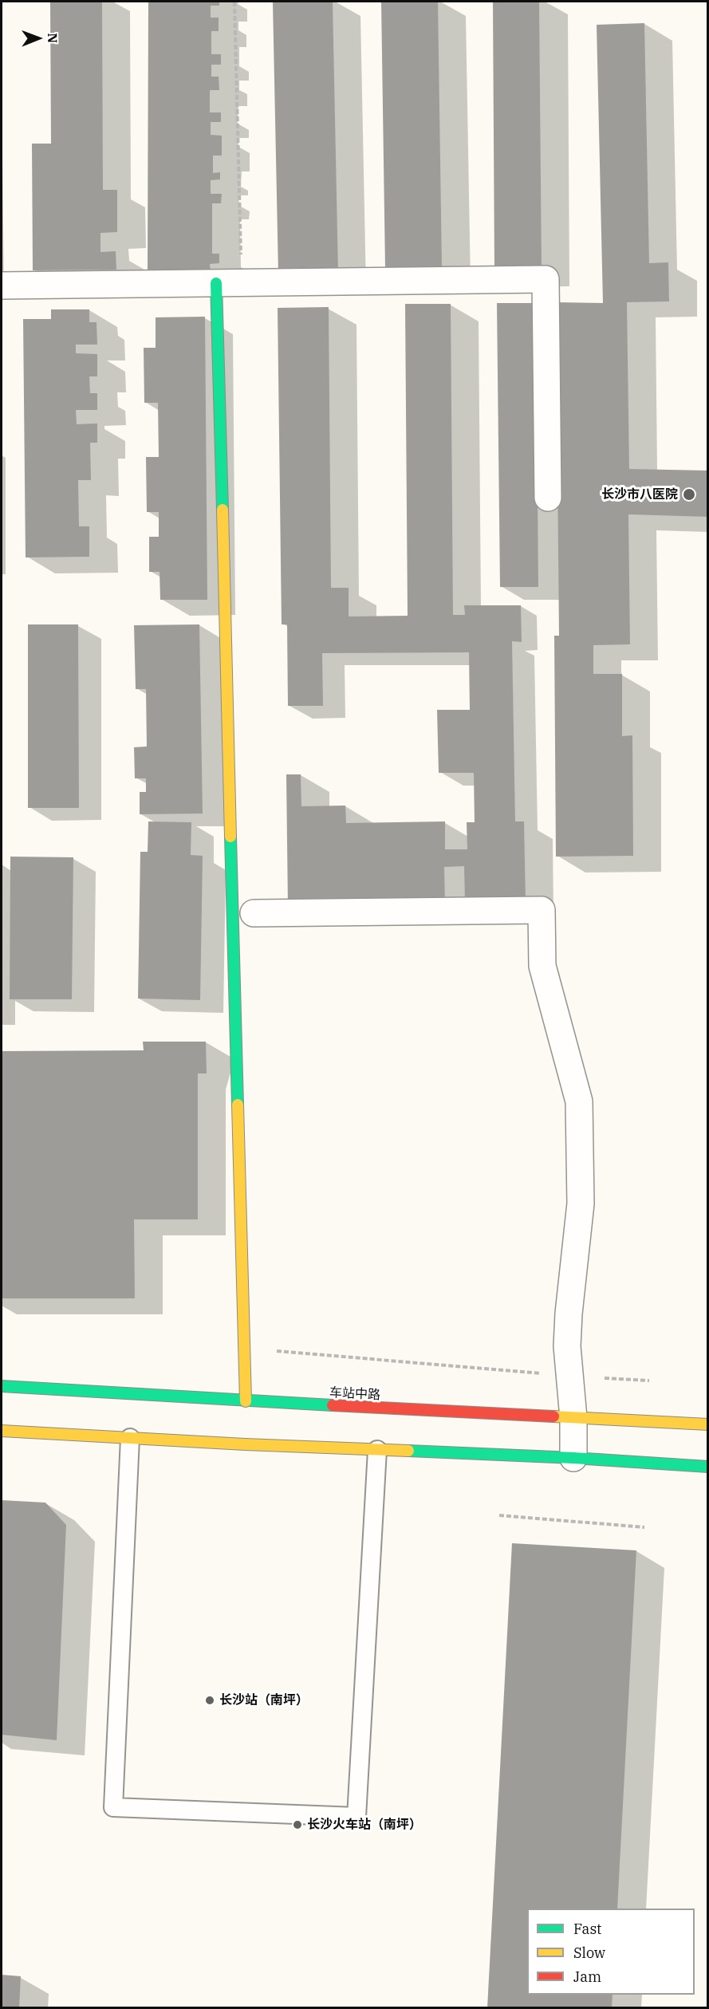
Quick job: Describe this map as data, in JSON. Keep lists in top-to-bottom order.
{
  "streets": {
    "main road": ["车站中路"]
  },
  "places": ["长沙市八医院", "长沙站（南坪）", "长沙火车站（南坪）"],
  "legend": ["Fast", "Slow", "Jam"],
  "north": "right"
}
